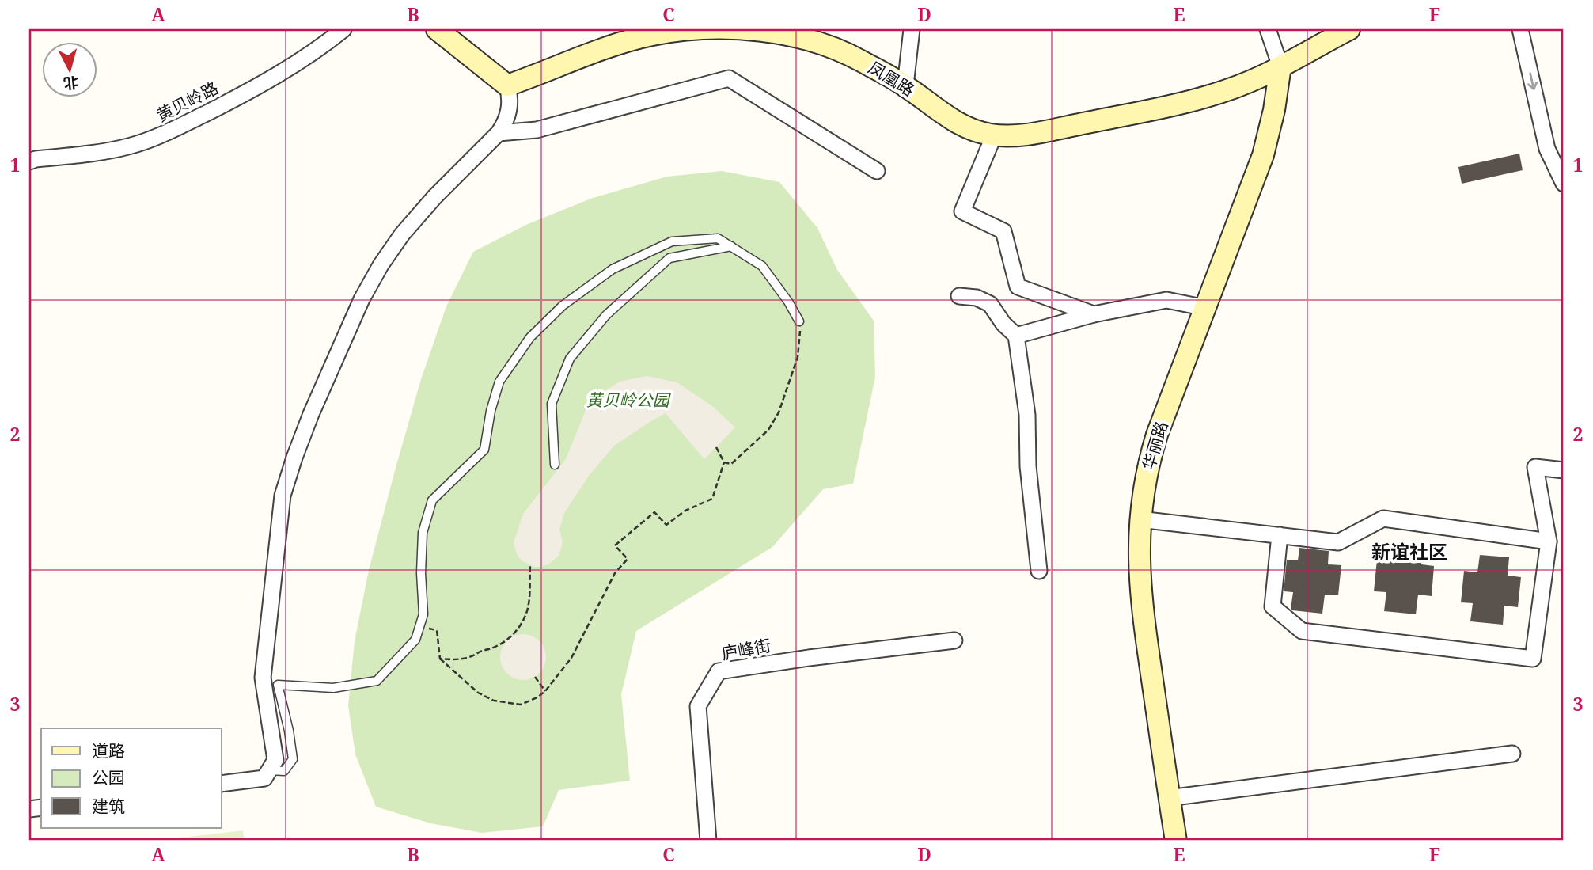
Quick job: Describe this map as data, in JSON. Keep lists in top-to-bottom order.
{
  "streets": {
    "street": [
      "凤凰路",
      "黄贝岭路",
      "华丽路",
      "庐峰街"
    ]
  },
  "crossings": [
    ["凤凰路", "华丽路"]
  ],
  "districts": ["新谊社区"],
  "parks": ["黄贝岭公园"],
  "legend": ["道路", "公园", "建筑"],
  "north": "bottom",
  "grid": {
    "columns": [
      "A",
      "B",
      "C",
      "D",
      "E",
      "F"
    ],
    "rows": ["1", "2", "3"]
  }
}
